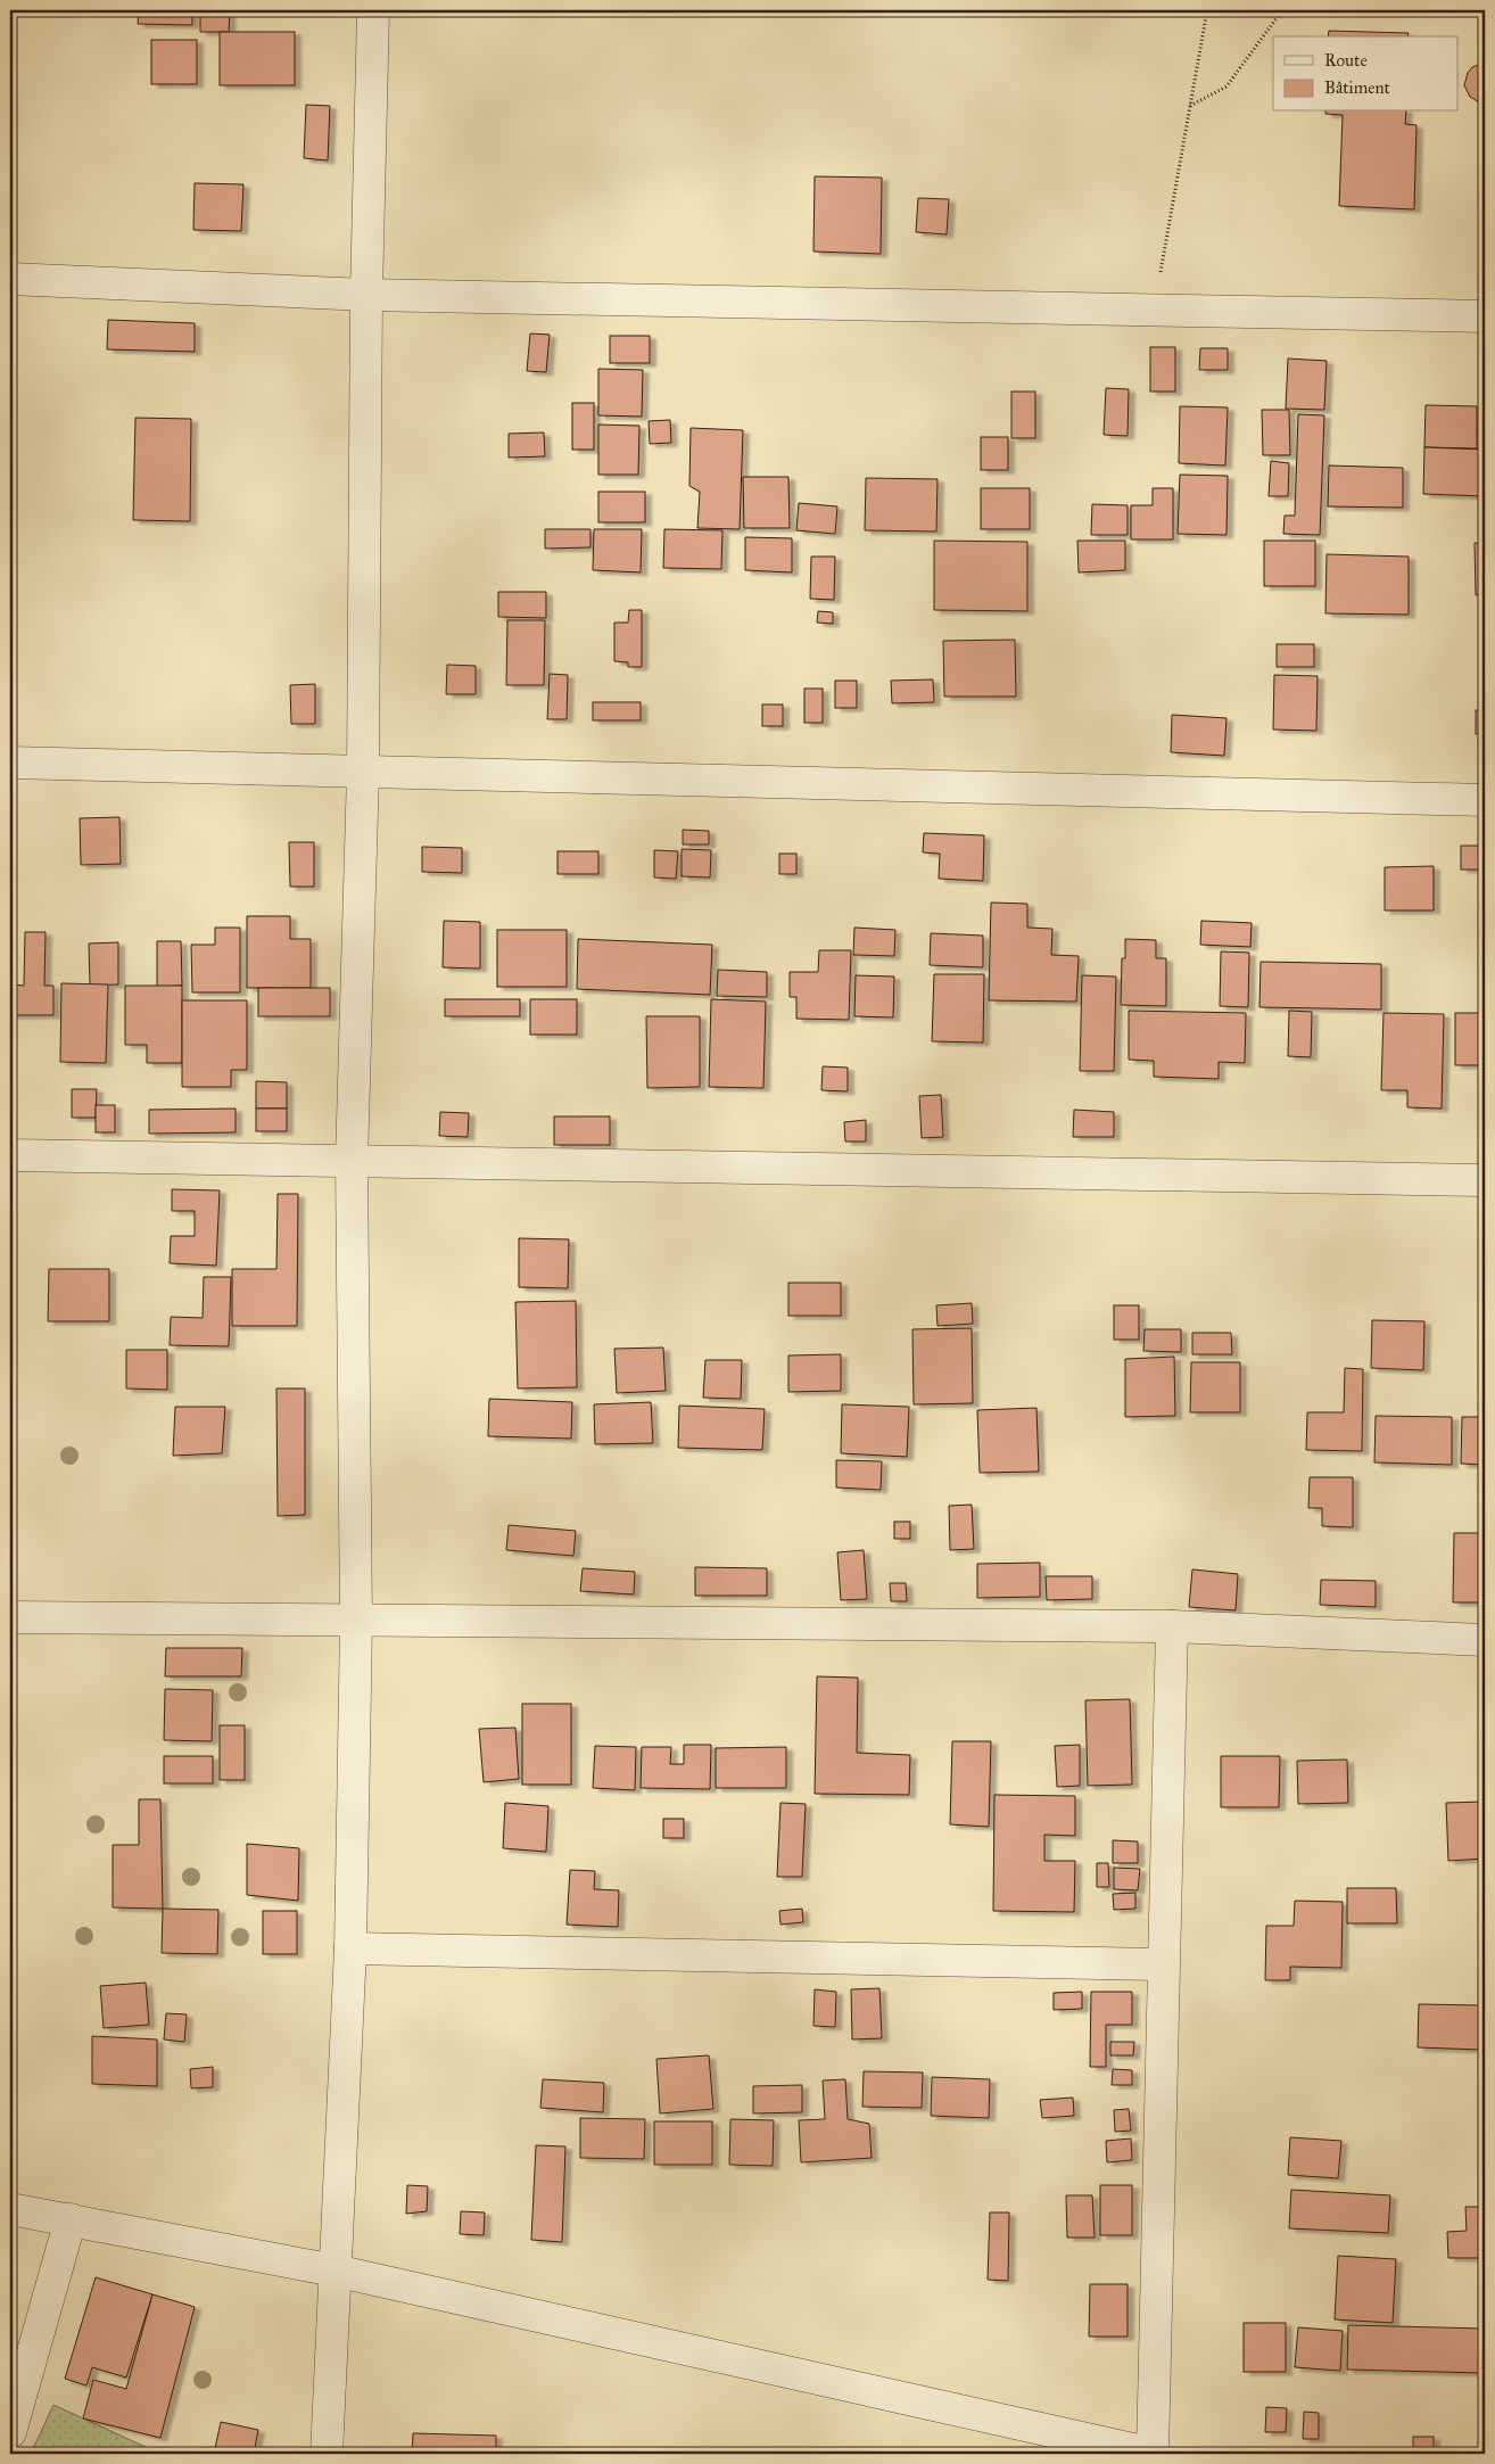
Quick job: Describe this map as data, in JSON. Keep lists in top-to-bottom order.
{
  "legend": ["Route", "Bâtiment"]
}
